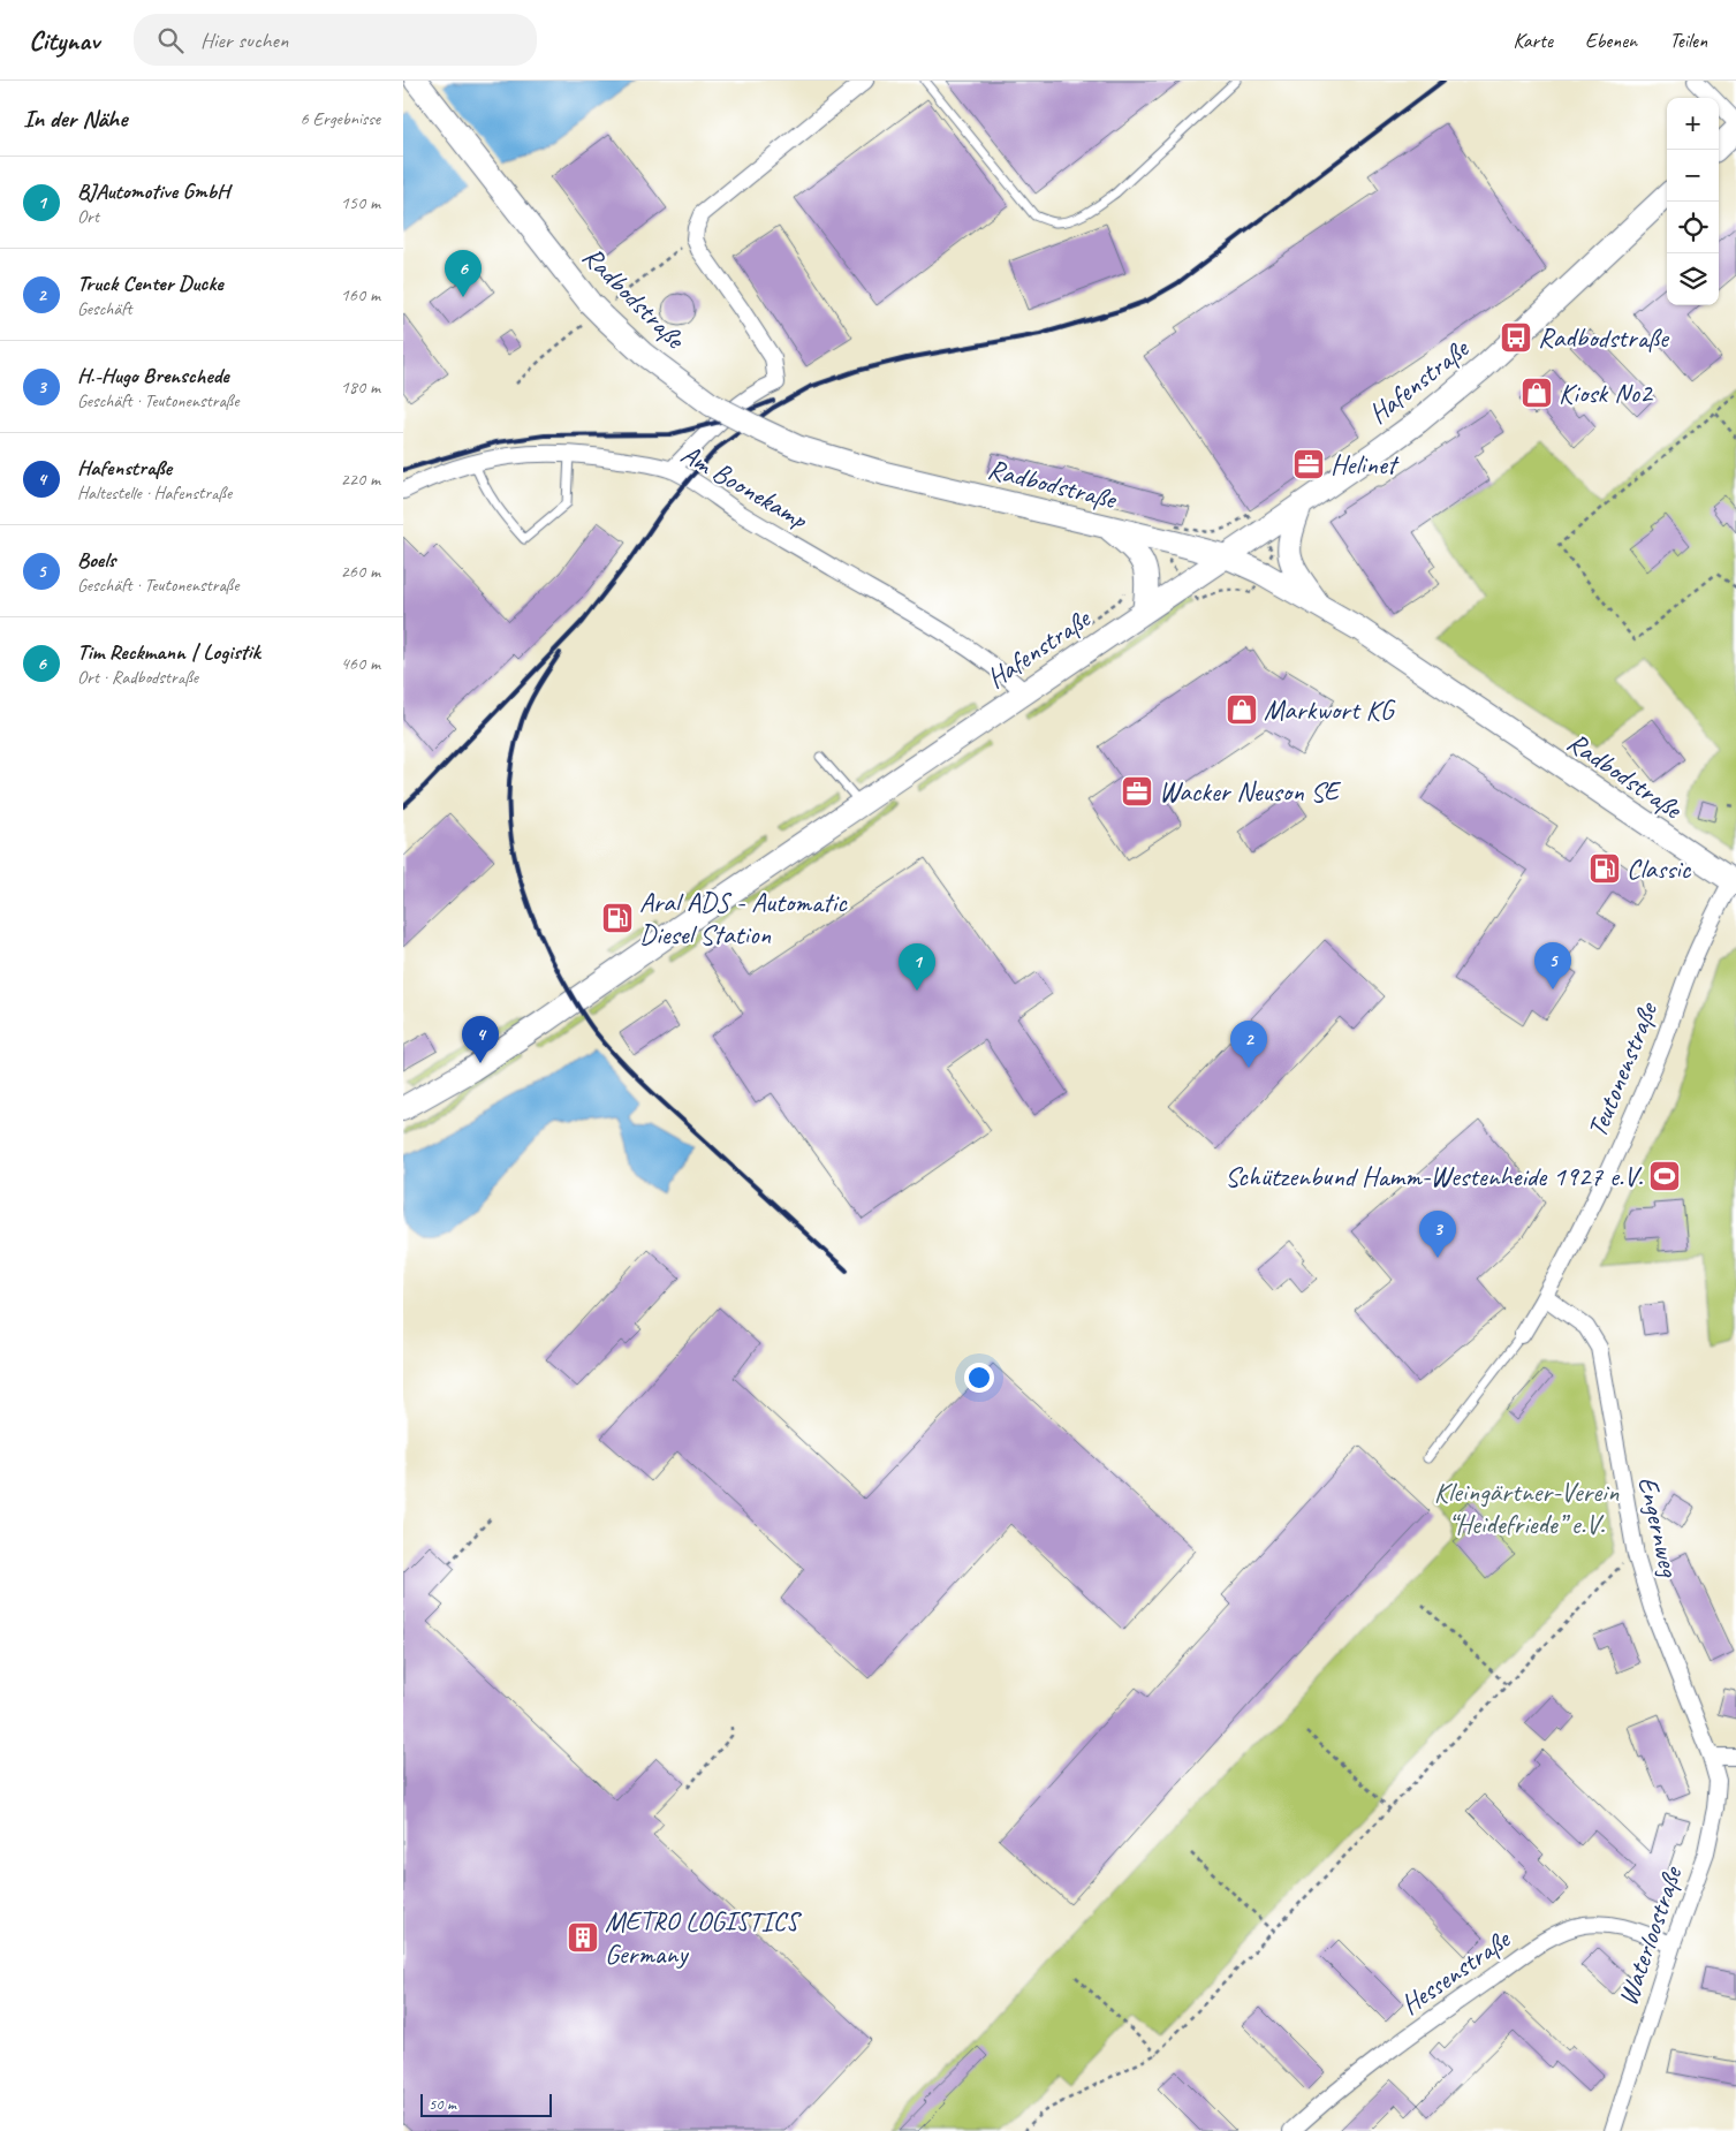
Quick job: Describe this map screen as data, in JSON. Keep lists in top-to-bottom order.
{
  "streets": {
    "main road": ["Radbodstraße", "Hafenstraße"],
    "street": [
      "Am Boonekamp",
      "Teutonenstraße",
      "Engernweg",
      "Waterloostraße",
      "Hessenstraße"
    ]
  },
  "crossings": [
    ["Radbodstraße", "Hafenstraße"],
    ["Radbodstraße", "Teutonenstraße"],
    ["Hafenstraße", "Am Boonekamp"],
    ["Teutonenstraße", "Engernweg"],
    ["Engernweg", "Waterloostraße"],
    ["Waterloostraße", "Hessenstraße"]
  ],
  "parks": ["Kleingärtner-Verein “Heidefriede” e.V."],
  "places": {
    "bus stop": ["Radbodstraße"],
    "shop": ["Kiosk No2", "Markwort KG"],
    "office": ["Helinet", "Wacker Neuson SE"],
    "fuel station": ["Classic", "Aral ADS - Automatic Diesel Station"],
    "sports": ["Schützenbund Hamm-Westenheide 1927 e.V."],
    "building": ["METRO LOGISTICS Germany"]
  },
  "scale_bar": "50 m",
  "page": {
    "header": "Citynav",
    "search": "Hier suchen",
    "nav": ["Karte", "Ebenen", "Teilen"],
    "heading": ["In der Nähe", "6 Ergebnisse"],
    "map_buttons": ["+", "−"],
    "list": [
      {
        "mark": "1",
        "name": "BJAutomotive GmbH",
        "note": "Ort",
        "value": "150 m"
      },
      {
        "mark": "2",
        "name": "Truck Center Ducke",
        "note": "Geschäft",
        "value": "160 m"
      },
      {
        "mark": "3",
        "name": "H.-Hugo Brenschede",
        "note": "Geschäft · Teutonenstraße",
        "value": "180 m"
      },
      {
        "mark": "4",
        "name": "Hafenstraße",
        "note": "Haltestelle · Hafenstraße",
        "value": "220 m"
      },
      {
        "mark": "5",
        "name": "Boels",
        "note": "Geschäft · Teutonenstraße",
        "value": "260 m"
      },
      {
        "mark": "6",
        "name": "Tim Reckmann | Logistik",
        "note": "Ort · Radbodstraße",
        "value": "460 m"
      }
    ],
    "pins": [
      "6",
      "5",
      "1",
      "4",
      "2",
      "3"
    ],
    "scale": "50 m"
  }
}
